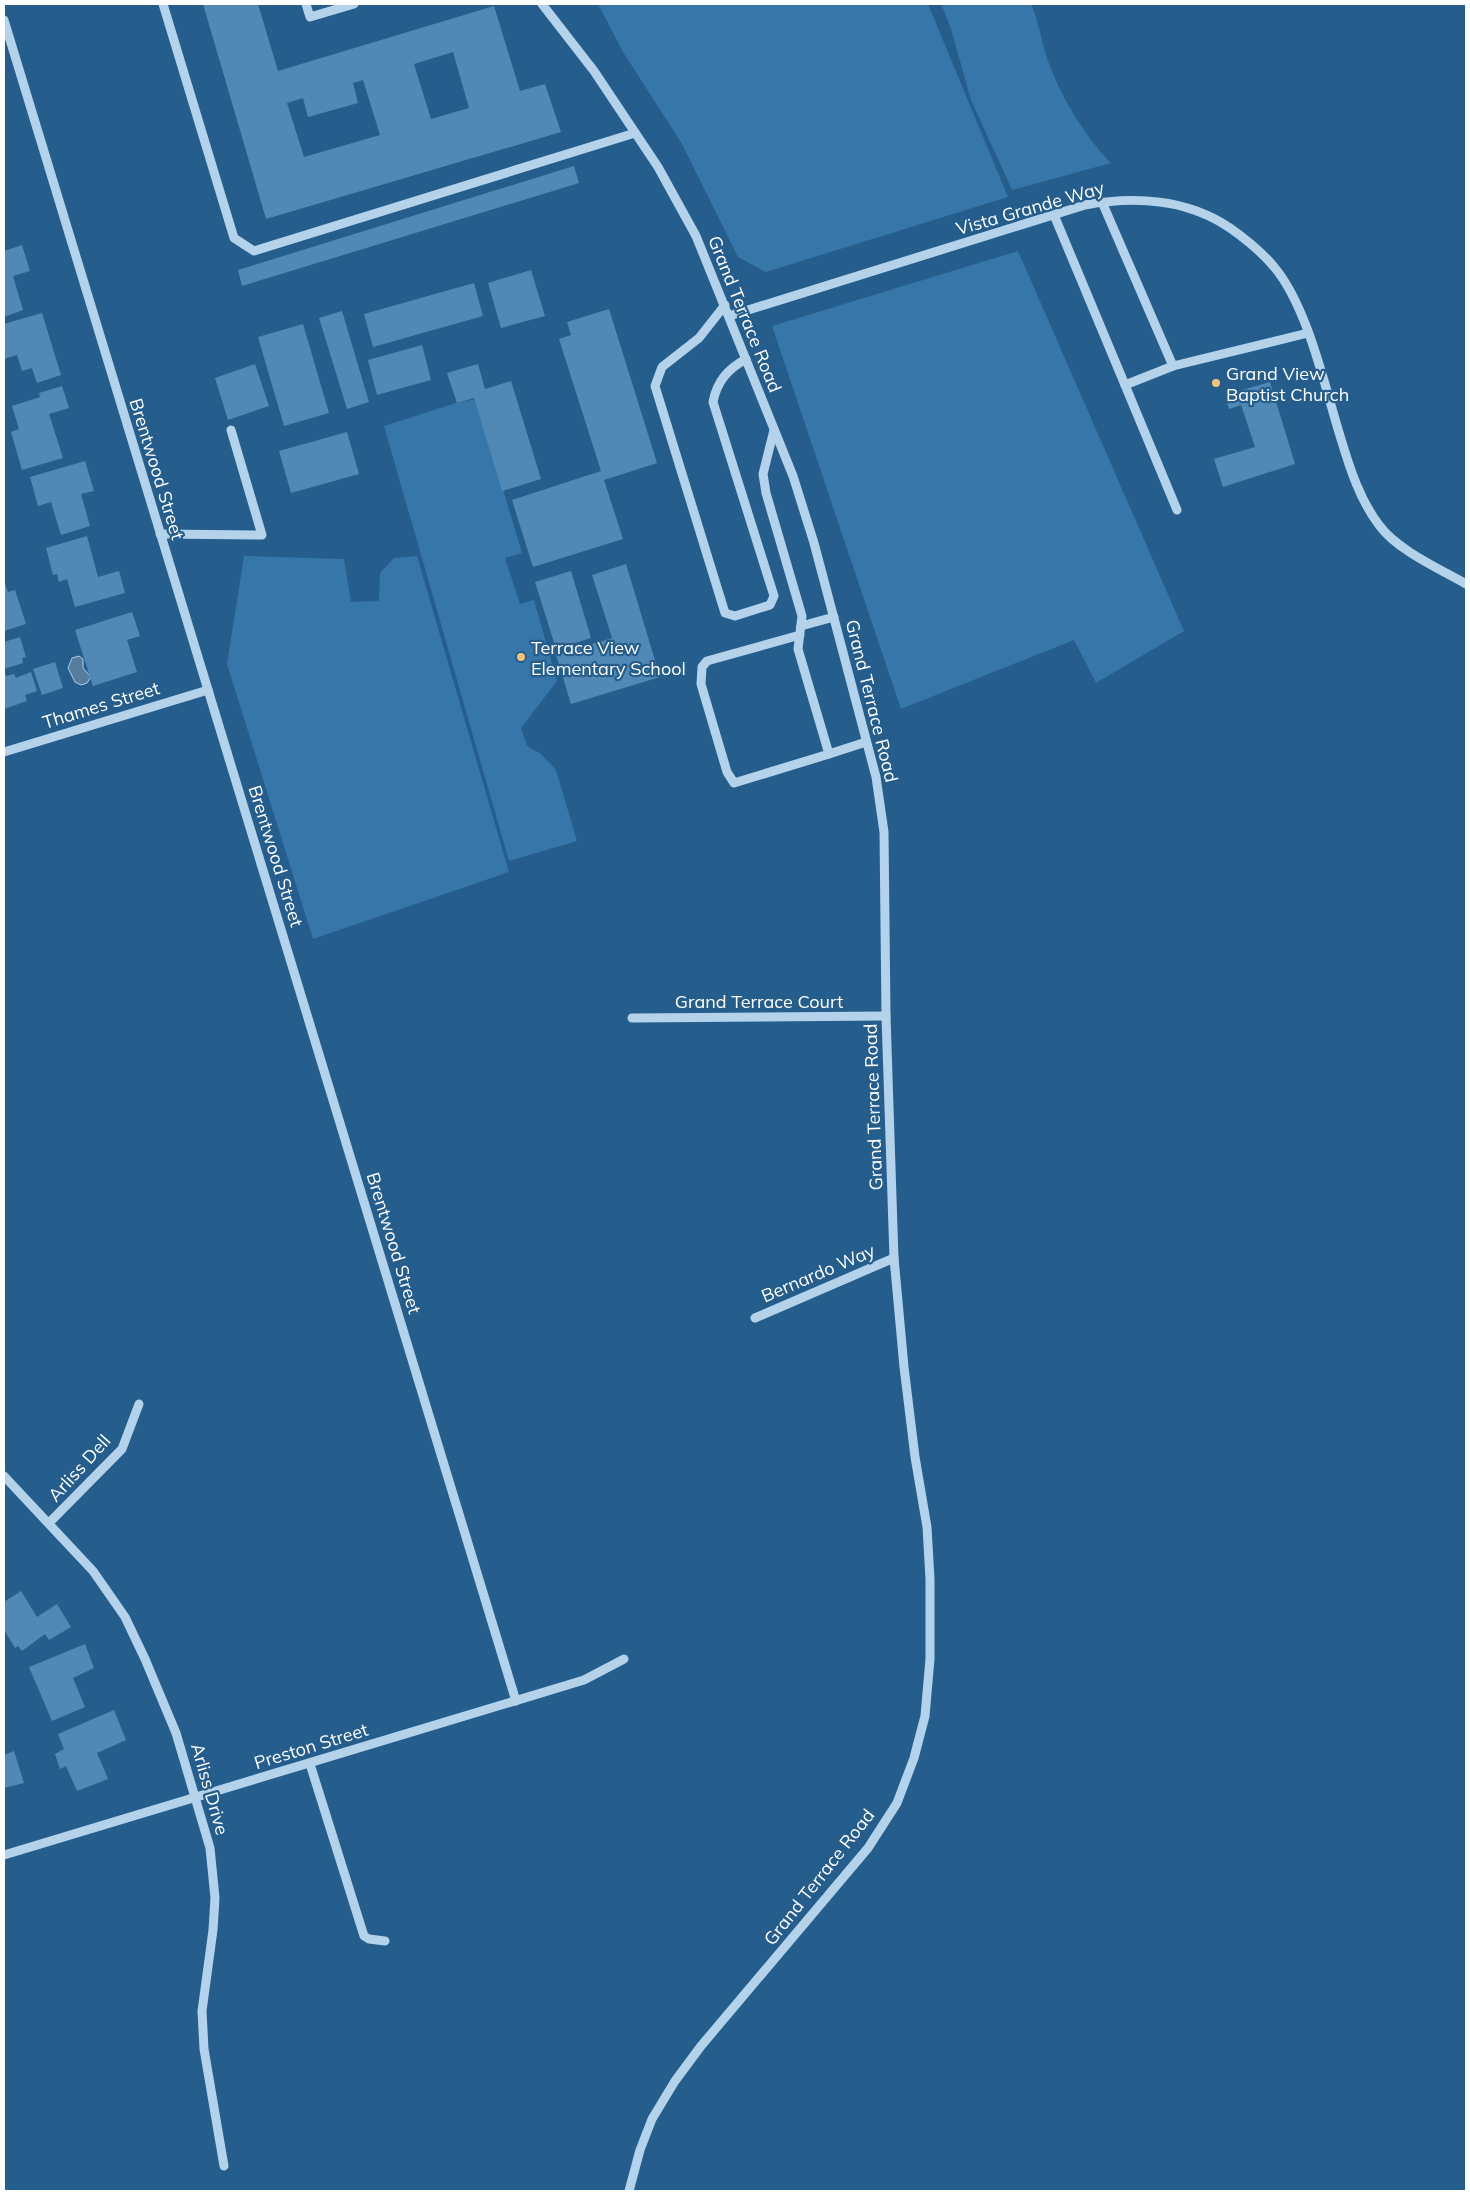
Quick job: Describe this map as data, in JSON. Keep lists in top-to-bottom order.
{
  "streets": {
    "street": [
      "Vista Grande Way",
      "Grand Terrace Road",
      "Brentwood Street",
      "Thames Street",
      "Grand Terrace Court",
      "Bernardo Way",
      "Arliss Dell",
      "Preston Street",
      "Arliss Drive"
    ]
  },
  "crossings": [
    ["Vista Grande Way", "Grand Terrace Road"],
    ["Grand Terrace Road", "Grand Terrace Court"],
    ["Grand Terrace Road", "Bernardo Way"],
    ["Brentwood Street", "Thames Street"],
    ["Brentwood Street", "Preston Street"],
    ["Arliss Dell", "Arliss Drive"],
    ["Preston Street", "Arliss Drive"]
  ],
  "places": ["Grand View Baptist Church", "Terrace View Elementary School"]
}
